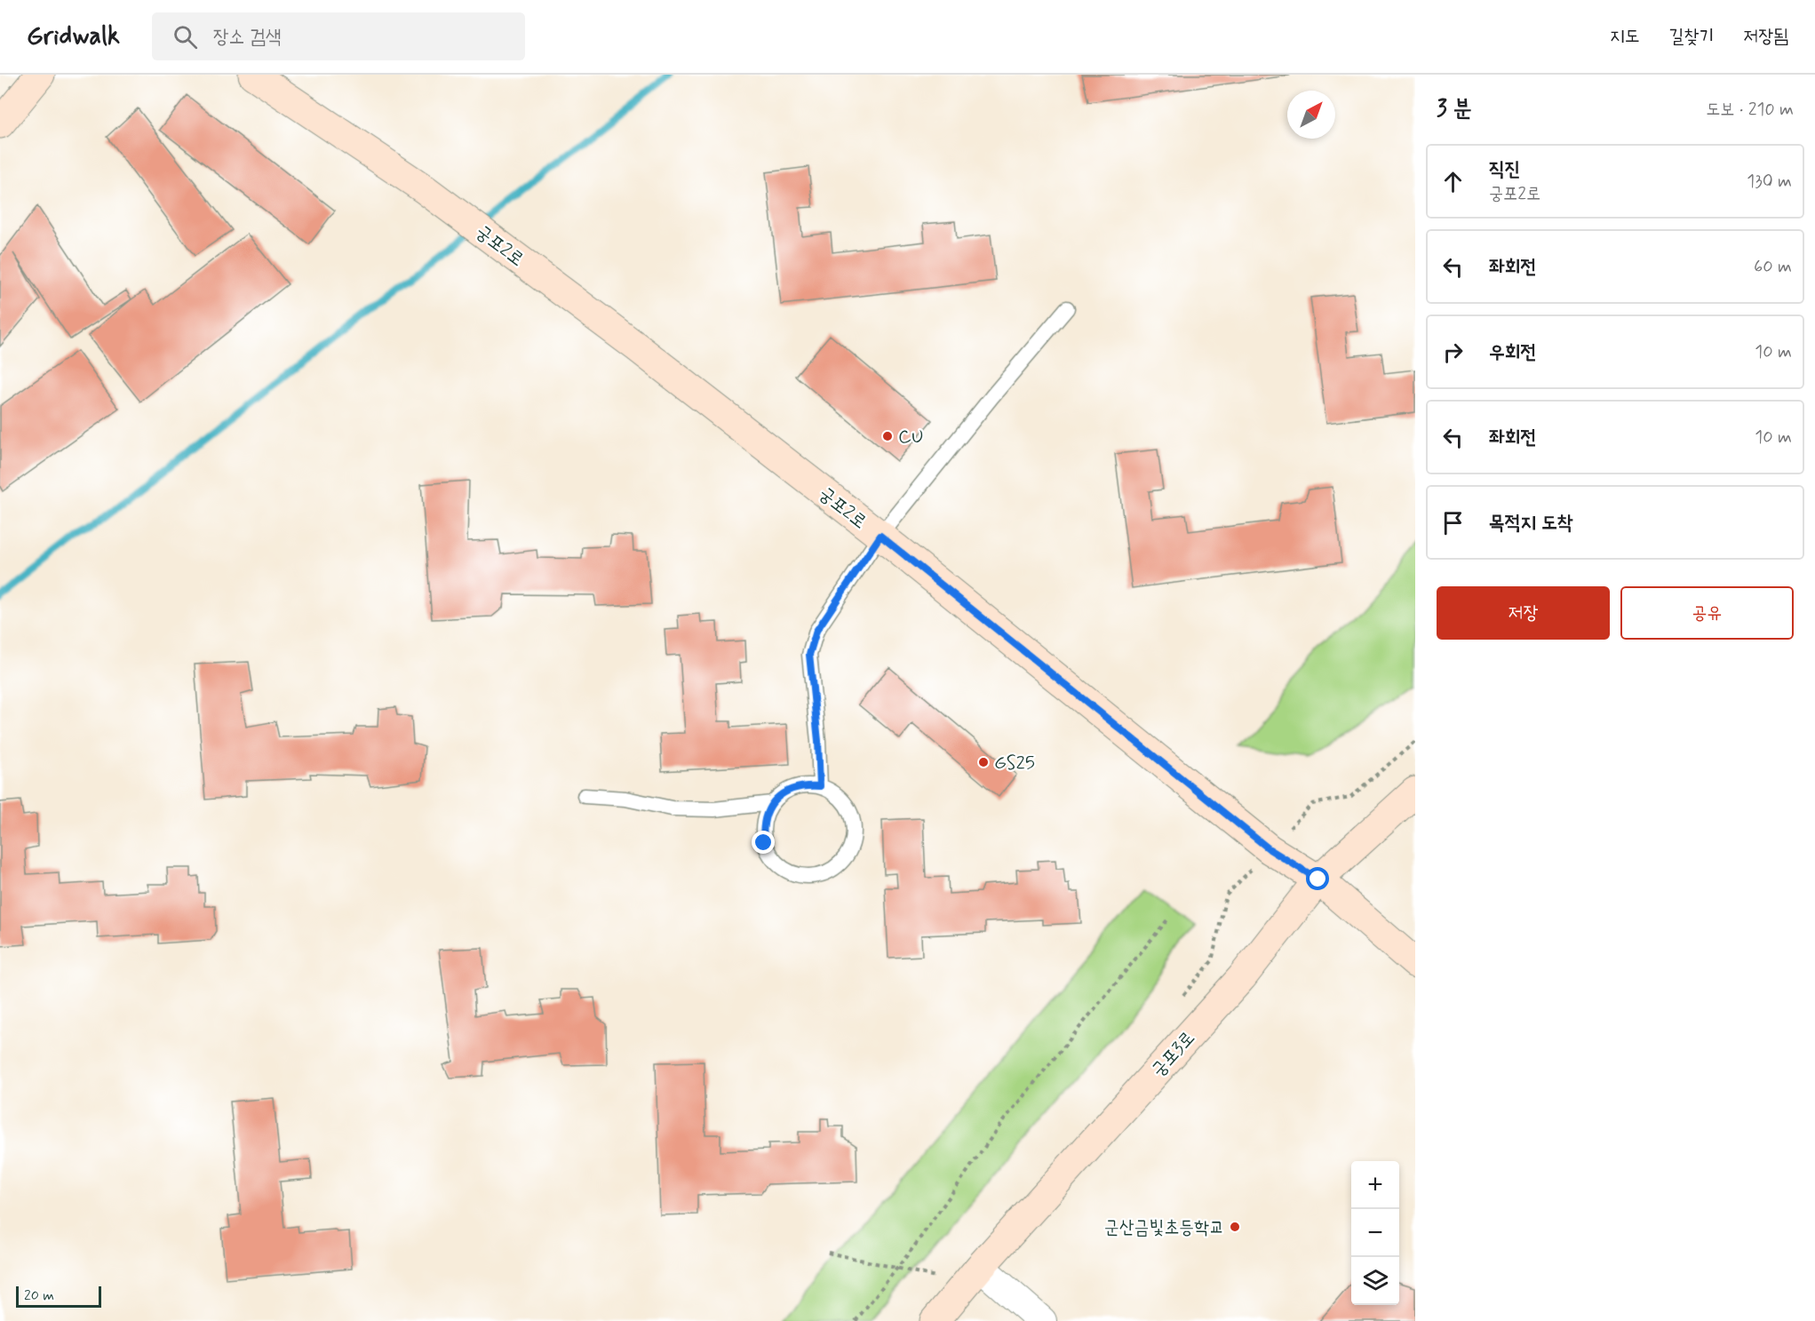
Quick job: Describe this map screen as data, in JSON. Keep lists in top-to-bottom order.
{
  "streets": {
    "street": ["궁포2로", "궁포3로"]
  },
  "crossings": [
    ["궁포2로", "궁포3로"]
  ],
  "places": ["CU", "GS25", "군산금빛초등학교"],
  "scale_bar": "20 m",
  "north": "top right",
  "page": {
    "header": "Gridwalk",
    "search": "장소 검색",
    "nav": ["지도", "길찾기", "저장됨"],
    "heading": ["3 분", "도보 · 210 m"],
    "list": [
      ["직진", "궁포2로", "130 m"],
      ["좌회전", "60 m"],
      ["우회전", "10 m"],
      ["좌회전", "10 m"],
      "목적지 도착"
    ],
    "buttons": ["저장", "공유"],
    "map_buttons": ["+", "−"],
    "scale": "20 m"
  }
}
